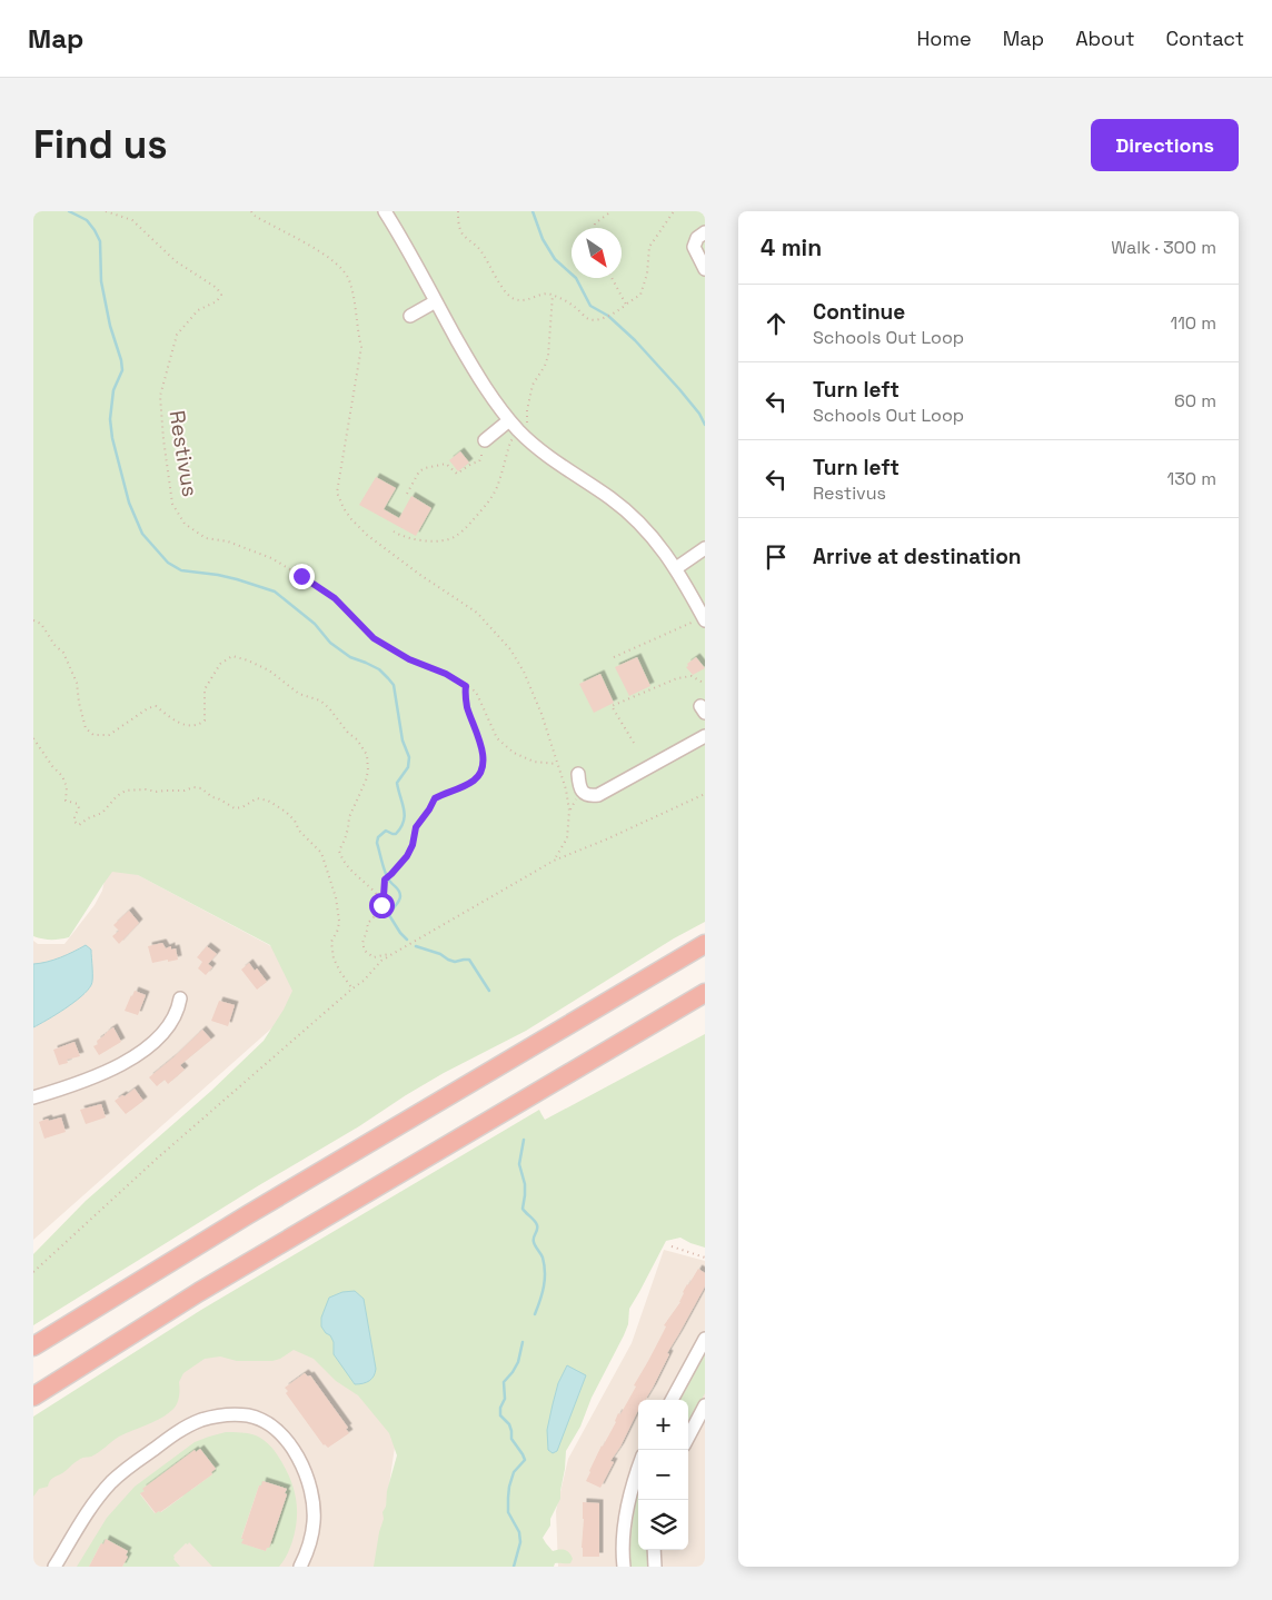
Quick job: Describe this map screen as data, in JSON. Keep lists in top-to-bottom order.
{
  "streets": {
    "path": ["Restivus"]
  },
  "north": "bottom right",
  "page": {
    "header": "Map",
    "nav": [
      "Home",
      "Map",
      "About",
      "Contact"
    ],
    "buttons": "Directions",
    "title": "Find us",
    "heading": ["4 min", "Walk · 300 m"],
    "list": [
      ["Continue", "Schools Out Loop", "110 m"],
      ["Turn left", "Schools Out Loop", "60 m"],
      ["Turn left", "Restivus", "130 m"],
      "Arrive at destination"
    ],
    "map_buttons": ["+", "−"]
  }
}
